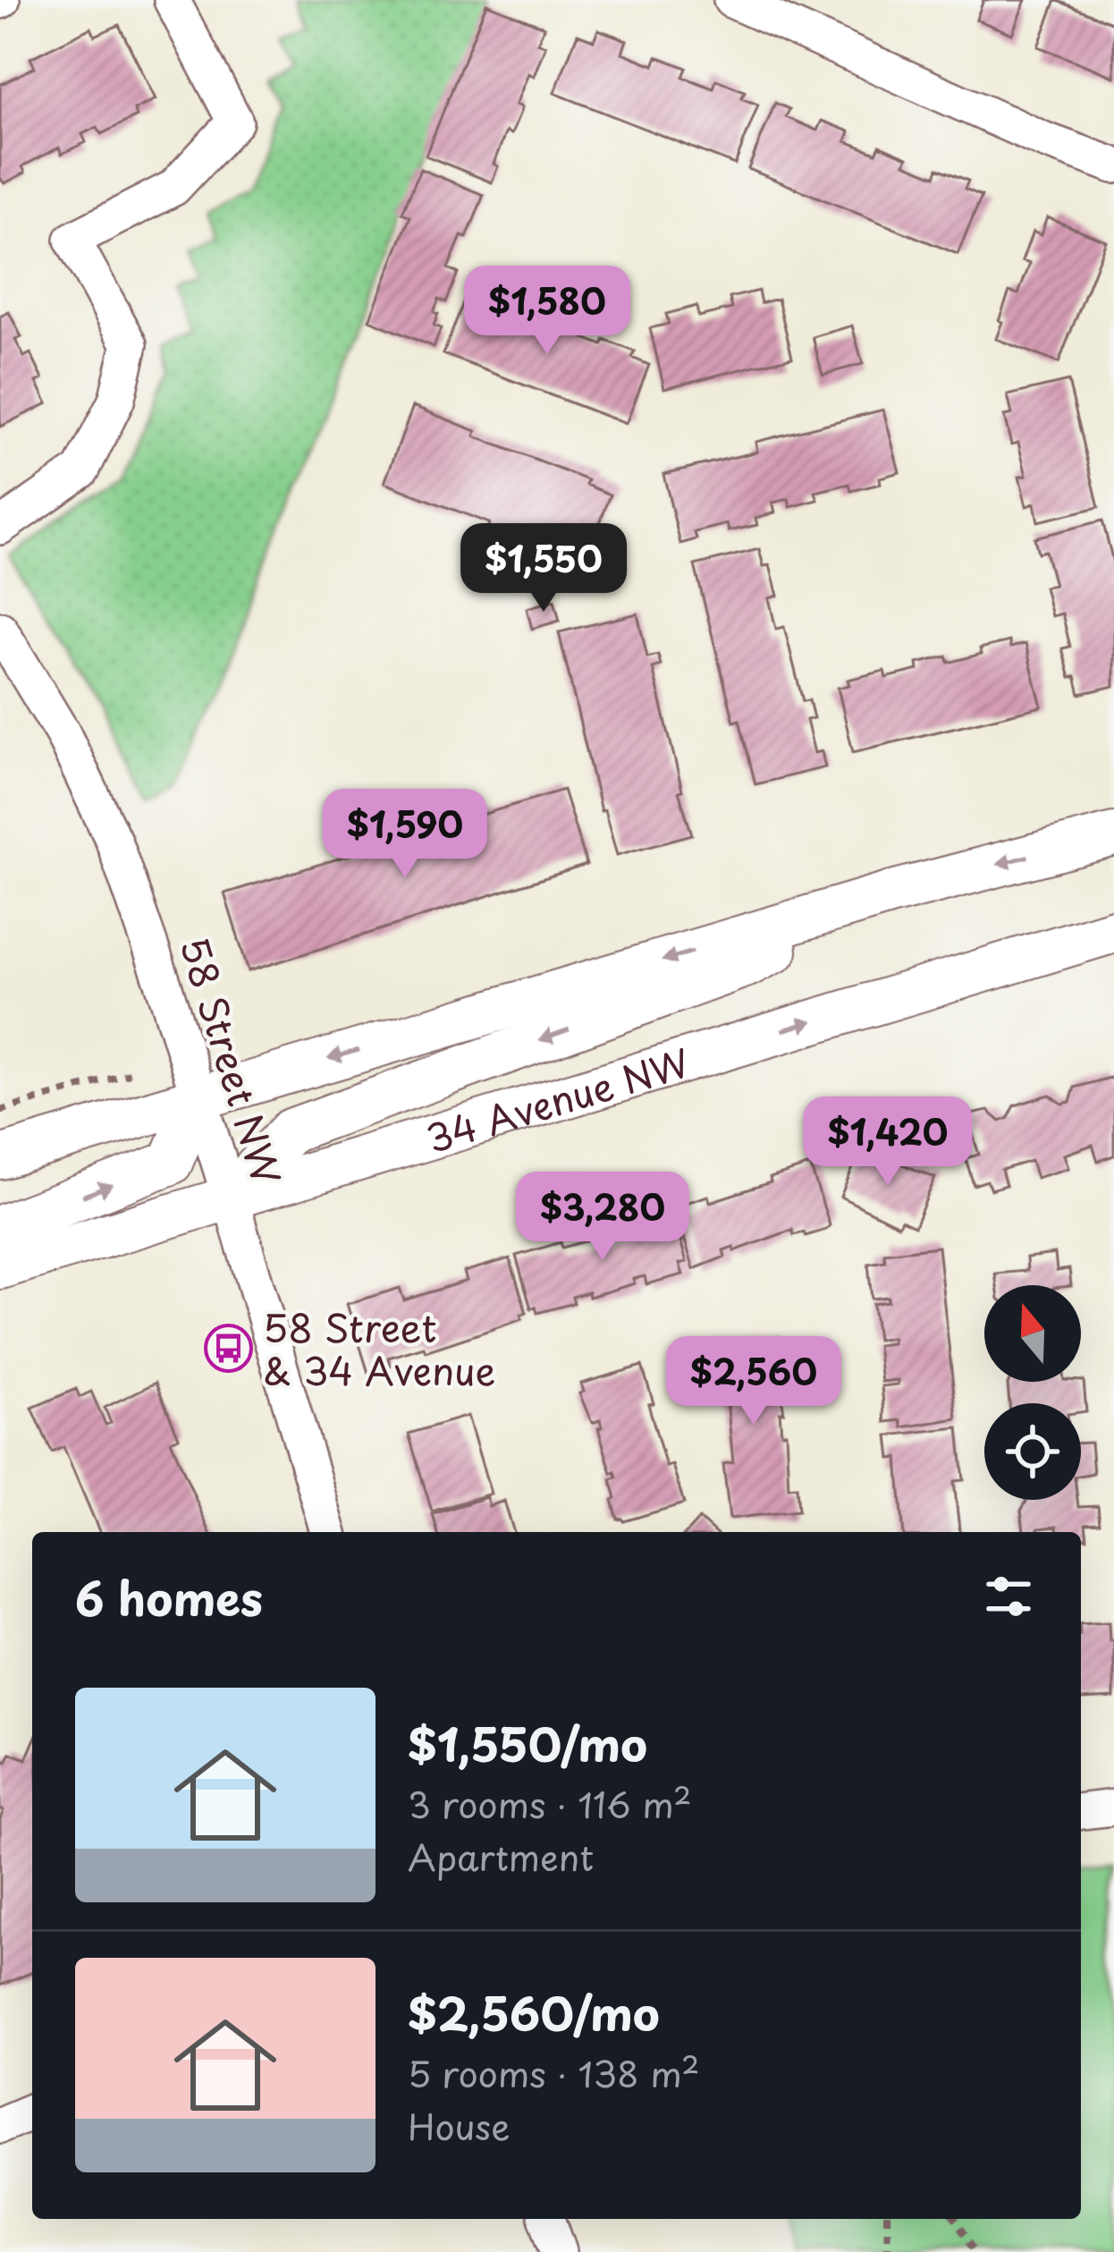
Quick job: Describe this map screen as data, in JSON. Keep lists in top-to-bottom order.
{
  "streets": {
    "main road": ["34 Avenue NW"],
    "street": ["58 Street NW"]
  },
  "crossings": [
    ["58 Street NW", "34 Avenue NW"]
  ],
  "places": {
    "bus stop": ["58 Street & 34 Avenue"]
  },
  "north": "top",
  "page": {
    "price": [
      "$1,580",
      "$1,550",
      "$1,590",
      "$1,420",
      "$3,280",
      "$2,560"
    ],
    "heading": "6 homes",
    "list": [
      {
        "name": "$1,550/mo",
        "note": "3 rooms · 116 m² · Apartment"
      },
      {
        "name": "$2,560/mo",
        "note": "5 rooms · 138 m² · House"
      }
    ]
  }
}
